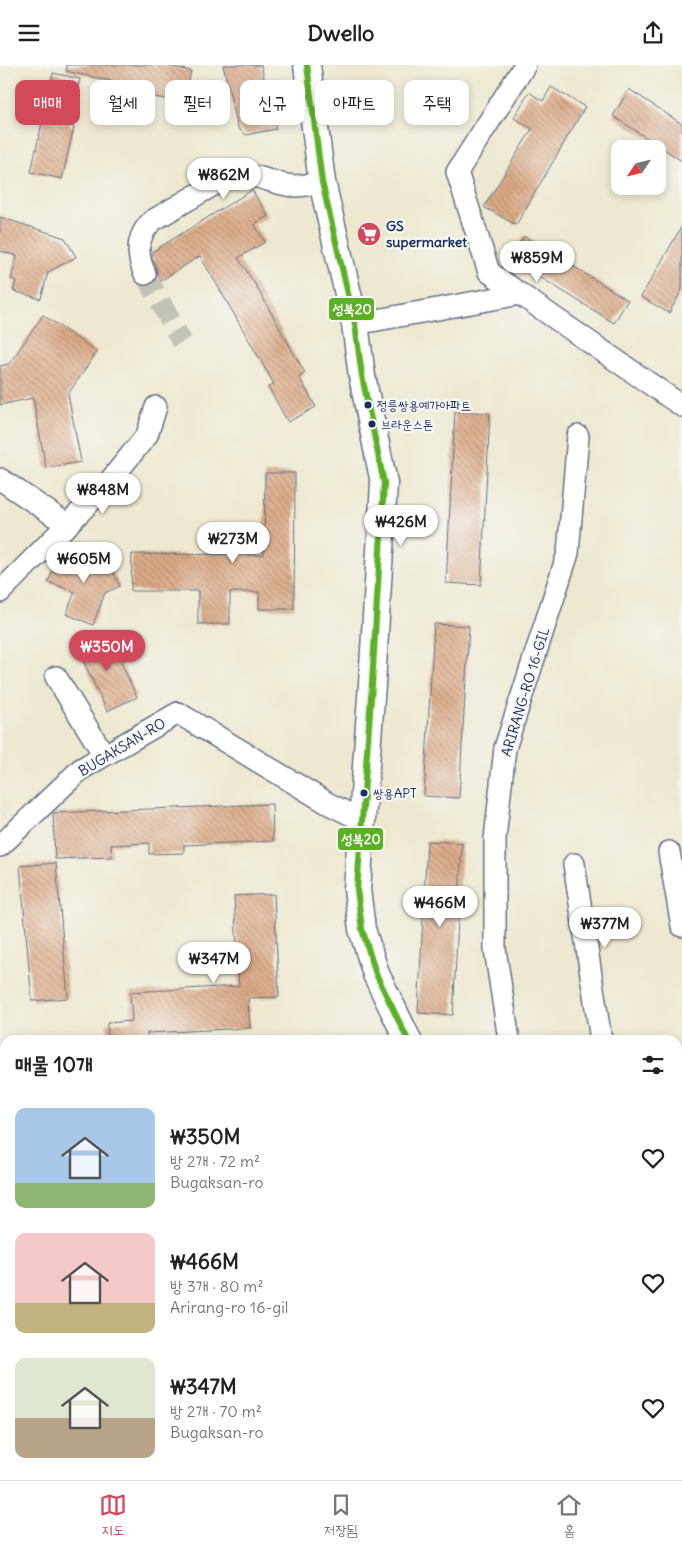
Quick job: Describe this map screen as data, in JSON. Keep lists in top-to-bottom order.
{
  "streets": {
    "street": ["ARIRANG-RO 16-GIL", "BUGAKSAN-RO"]
  },
  "places": {
    "supermarket": ["GS supermarket"],
    "other": ["정릉쌍용예가아파트", "브라운스톤", "쌍용APT"]
  },
  "lines": ["transit line 성북20"],
  "north": "bottom left",
  "page": {
    "header": "Dwello",
    "chip": [
      "매매",
      "월세",
      "필터",
      "신규",
      "아파트",
      "주택"
    ],
    "price": [
      "₩862M",
      "₩859M",
      "₩848M",
      "₩426M",
      "₩273M",
      "₩605M",
      "₩350M",
      "₩466M",
      "₩377M",
      "₩347M"
    ],
    "heading": "매물 10개",
    "list": [
      {
        "name": "₩350M",
        "note": "방 2개 · 72 m² · Bugaksan-ro"
      },
      {
        "name": "₩466M",
        "note": "방 3개 · 80 m² · Arirang-ro 16-gil"
      },
      {
        "name": "₩347M",
        "note": "방 2개 · 70 m² · Bugaksan-ro"
      }
    ],
    "tabs": ["지도", "저장됨", "홈"]
  }
}
